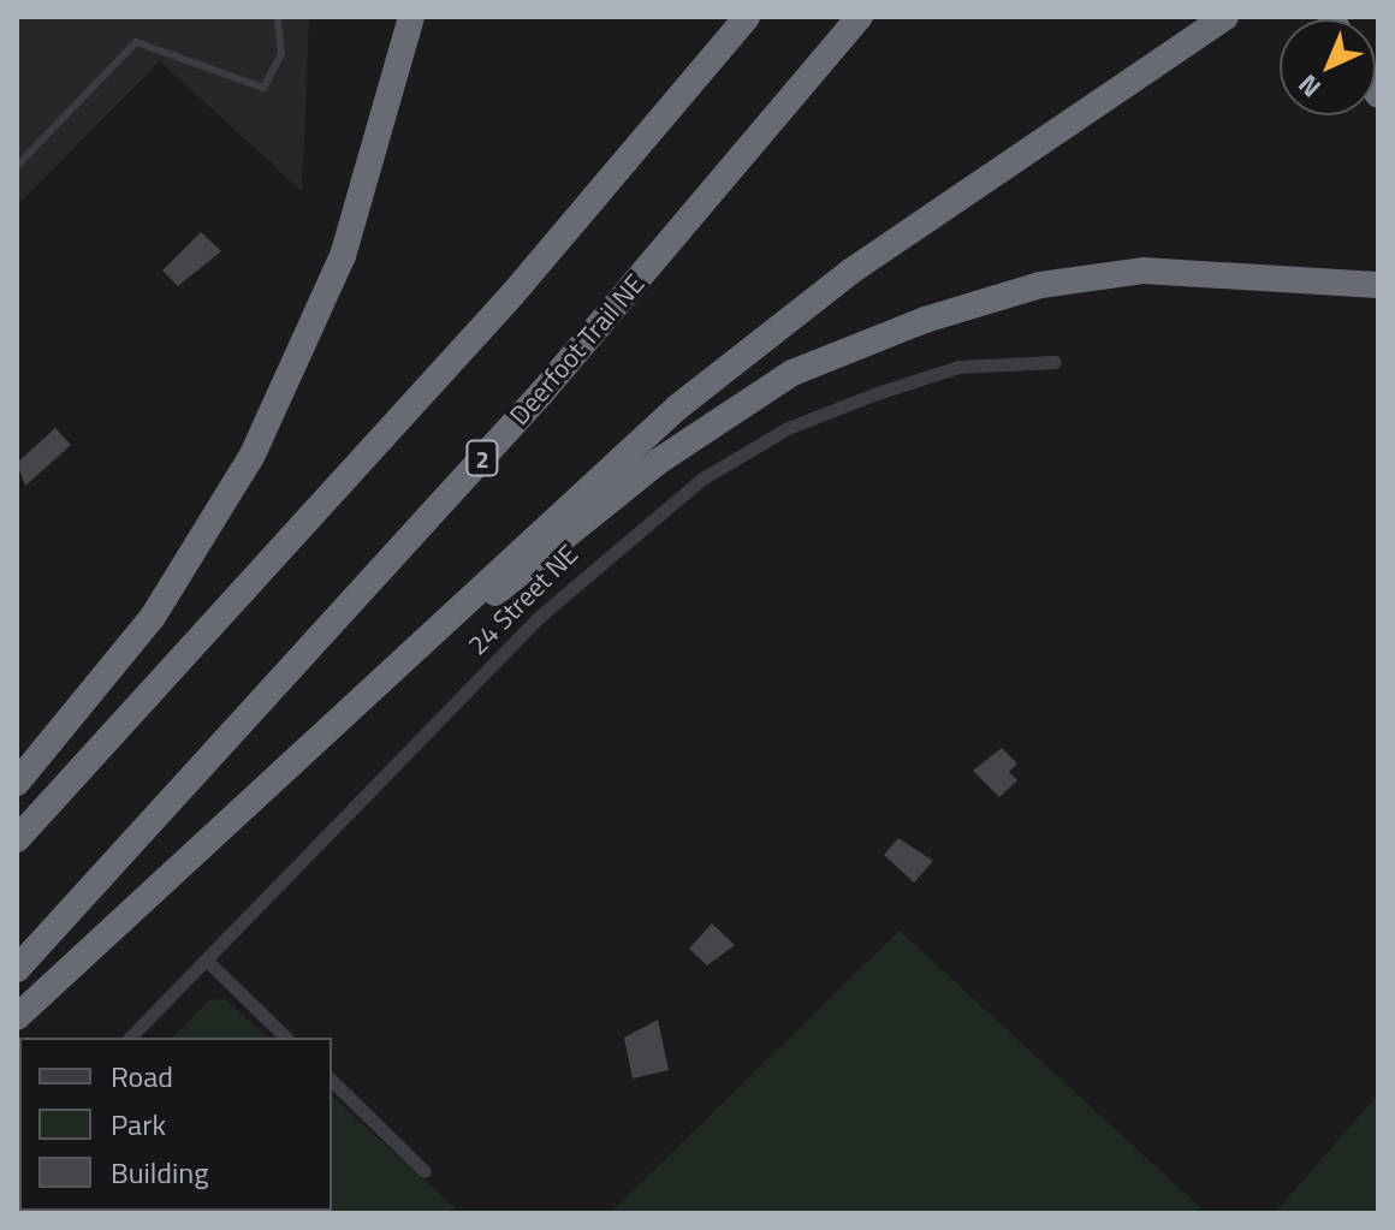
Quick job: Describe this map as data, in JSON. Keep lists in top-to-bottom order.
{
  "streets": {
    "highway": ["Deerfoot Trail NE", "2"],
    "street": ["24 Street NE"]
  },
  "legend": ["Road", "Park", "Building"],
  "north": "bottom left"
}
